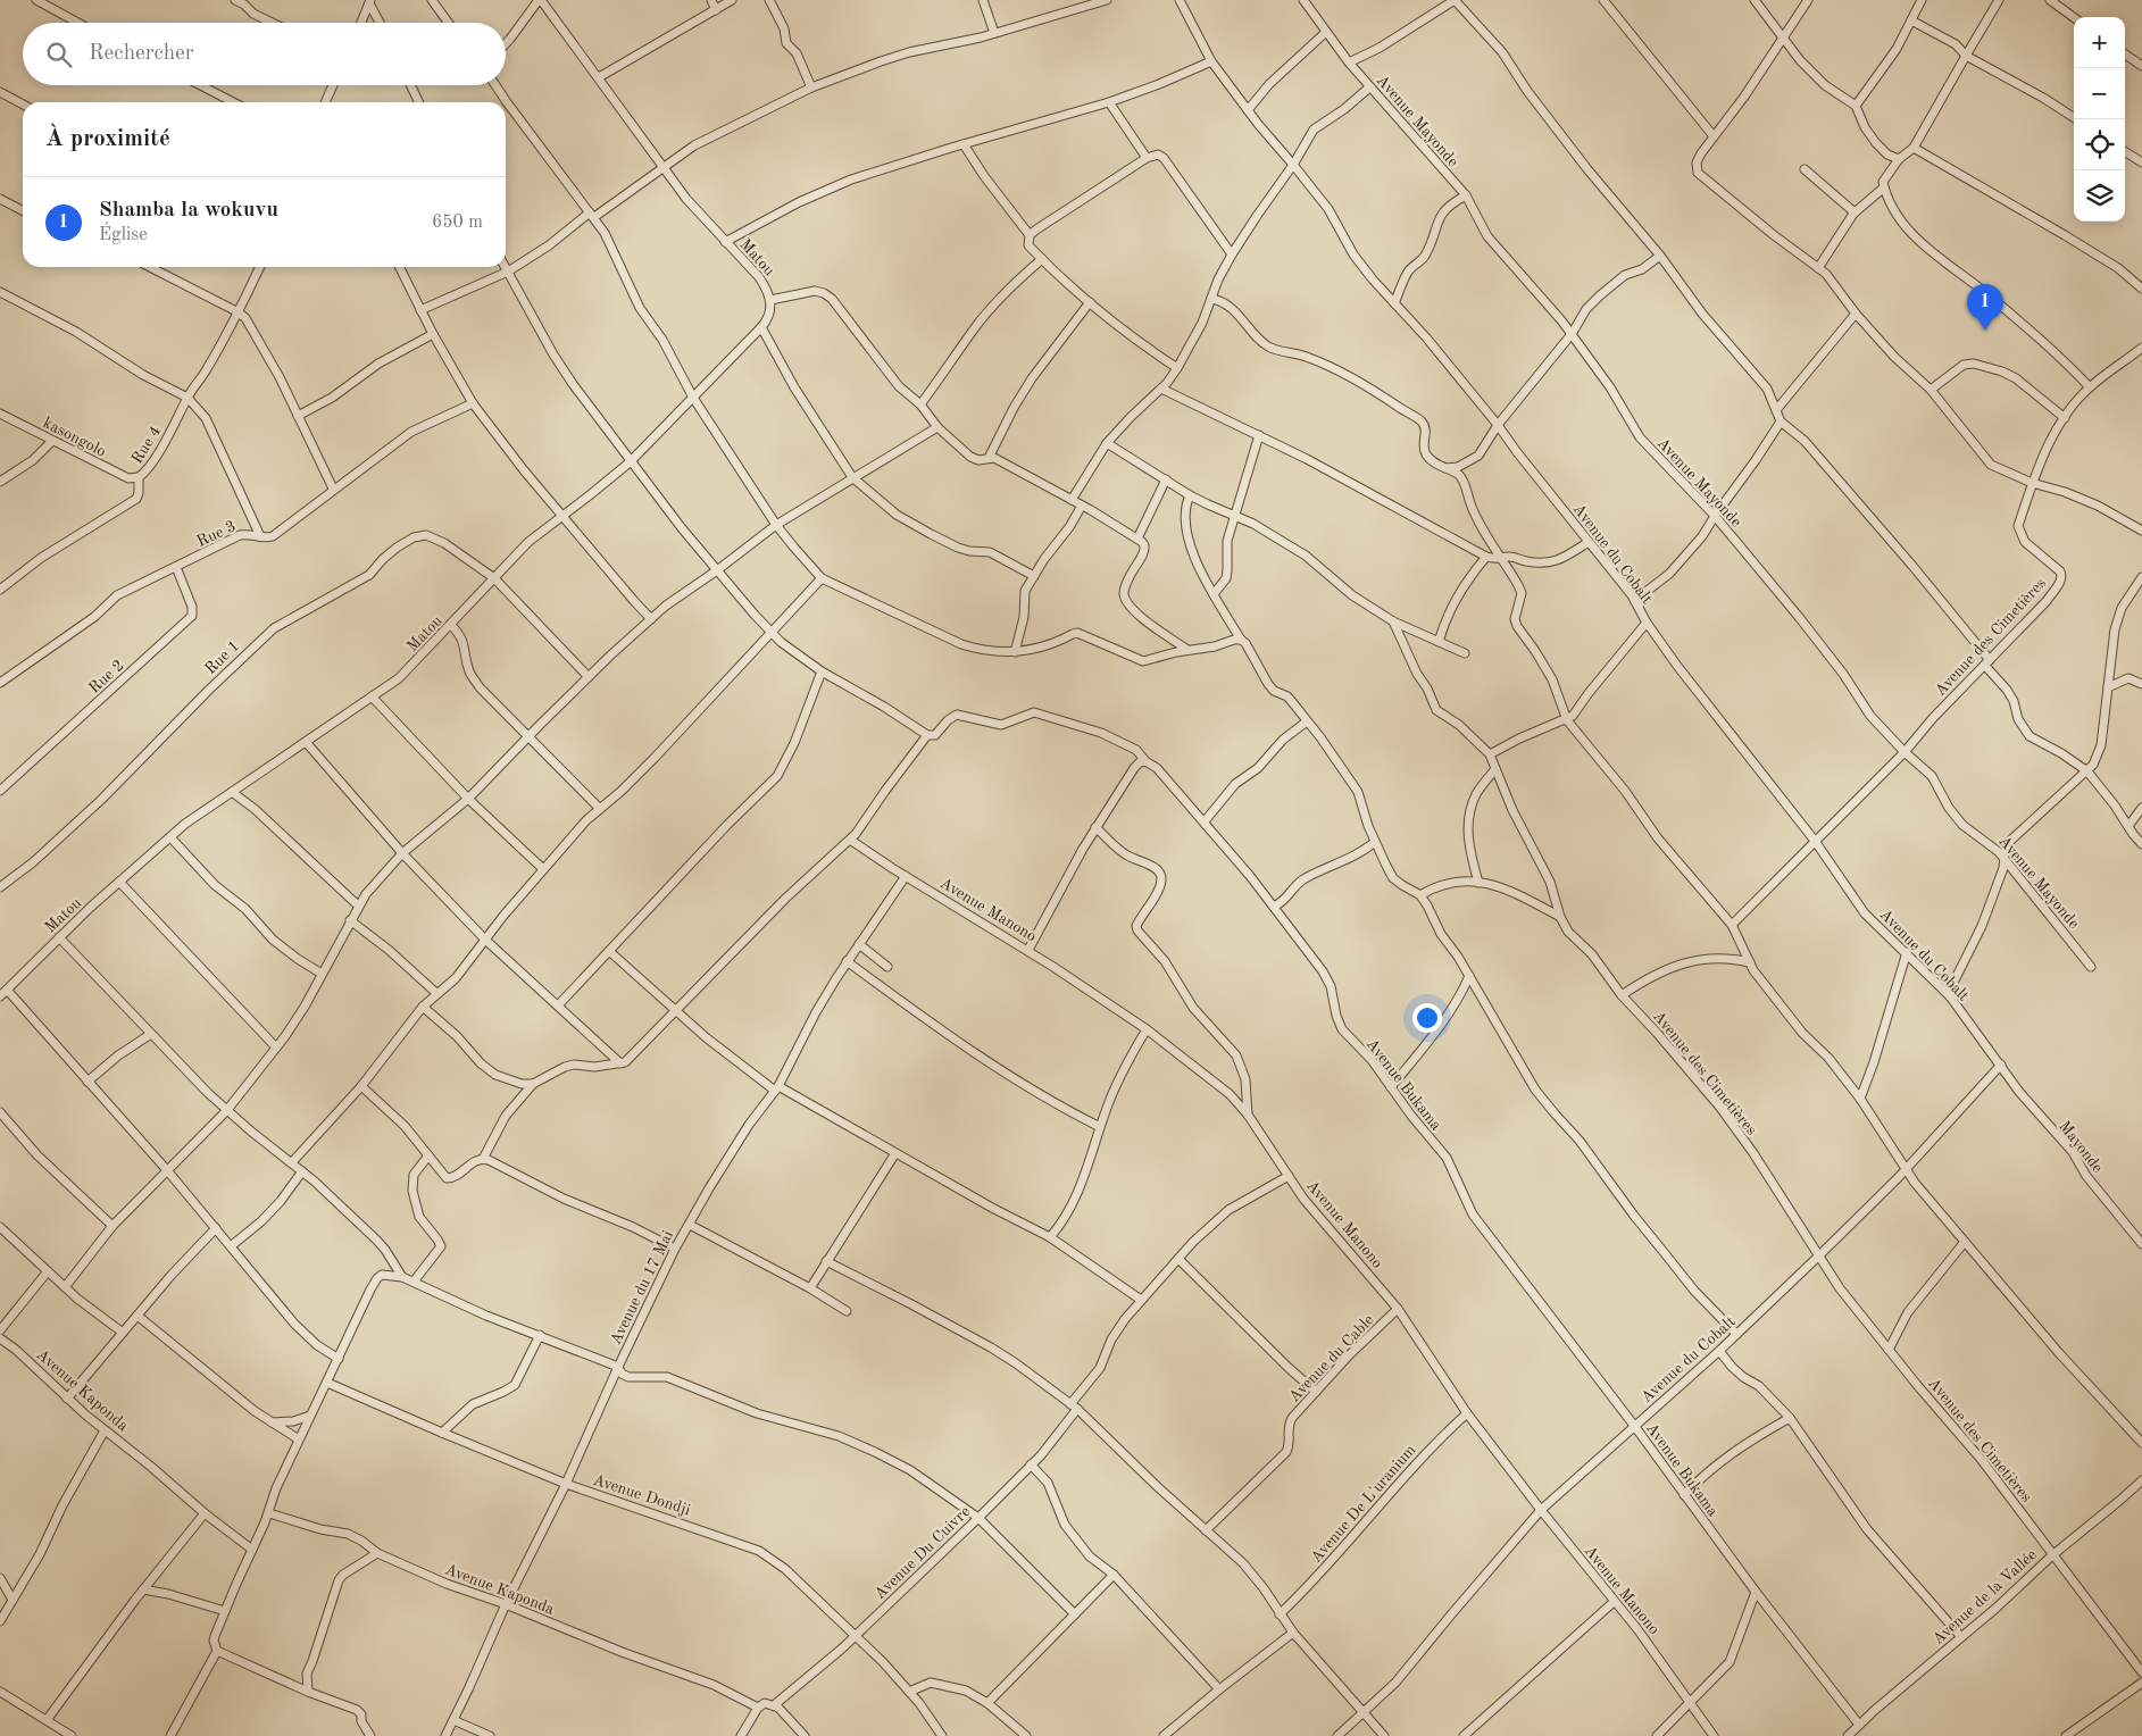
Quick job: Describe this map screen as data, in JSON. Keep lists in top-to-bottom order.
{
  "streets": {
    "street": [
      "Avenue Mayonde",
      "Matou",
      "kasongolo",
      "Rue 4",
      "Rue 3",
      "Avenue du Cobalt",
      "Avenue des Cimetières",
      "Rue 1",
      "Rue 2",
      "Avenue Manono",
      "Avenue Bukama",
      "Mayonde",
      "Avenue du 17 Mai",
      "Avenue du Cable",
      "Avenue Kaponda",
      "Avenue Dondji",
      "Avenue De L'uranium",
      "Avenue Du Cuivre",
      "Avenue de la Vallée"
    ]
  },
  "crossings": [
    ["Avenue Mayonde", "Avenue des Cimetières"],
    ["Matou", "Rue 1"],
    ["kasongolo", "Rue 4"],
    ["Rue 3", "Rue 2"],
    ["Avenue du Cobalt", "Avenue des Cimetières"],
    ["Avenue du Cobalt", "Avenue Manono"],
    ["Avenue du Cobalt", "Avenue Bukama"],
    ["Avenue du Cobalt", "Mayonde"],
    ["Avenue des Cimetières", "Avenue de la Vallée"],
    ["Avenue Manono", "Avenue du 17 Mai"],
    ["Avenue Manono", "Avenue du Cable"],
    ["Avenue Manono", "Avenue De L'uranium"],
    ["Avenue Manono", "Avenue Du Cuivre"],
    ["Avenue Bukama", "Avenue de la Vallée"],
    ["Avenue du 17 Mai", "Avenue Kaponda"],
    ["Avenue du 17 Mai", "Avenue Dondji"],
    ["Avenue Dondji", "Avenue Du Cuivre"]
  ],
  "page": {
    "map_buttons": ["+", "−"],
    "search": "Rechercher",
    "heading": "À proximité",
    "list": [
      {
        "mark": "1",
        "name": "Shamba la wokuvu",
        "note": "Église",
        "value": "650 m"
      }
    ],
    "pins": "1"
  }
}
